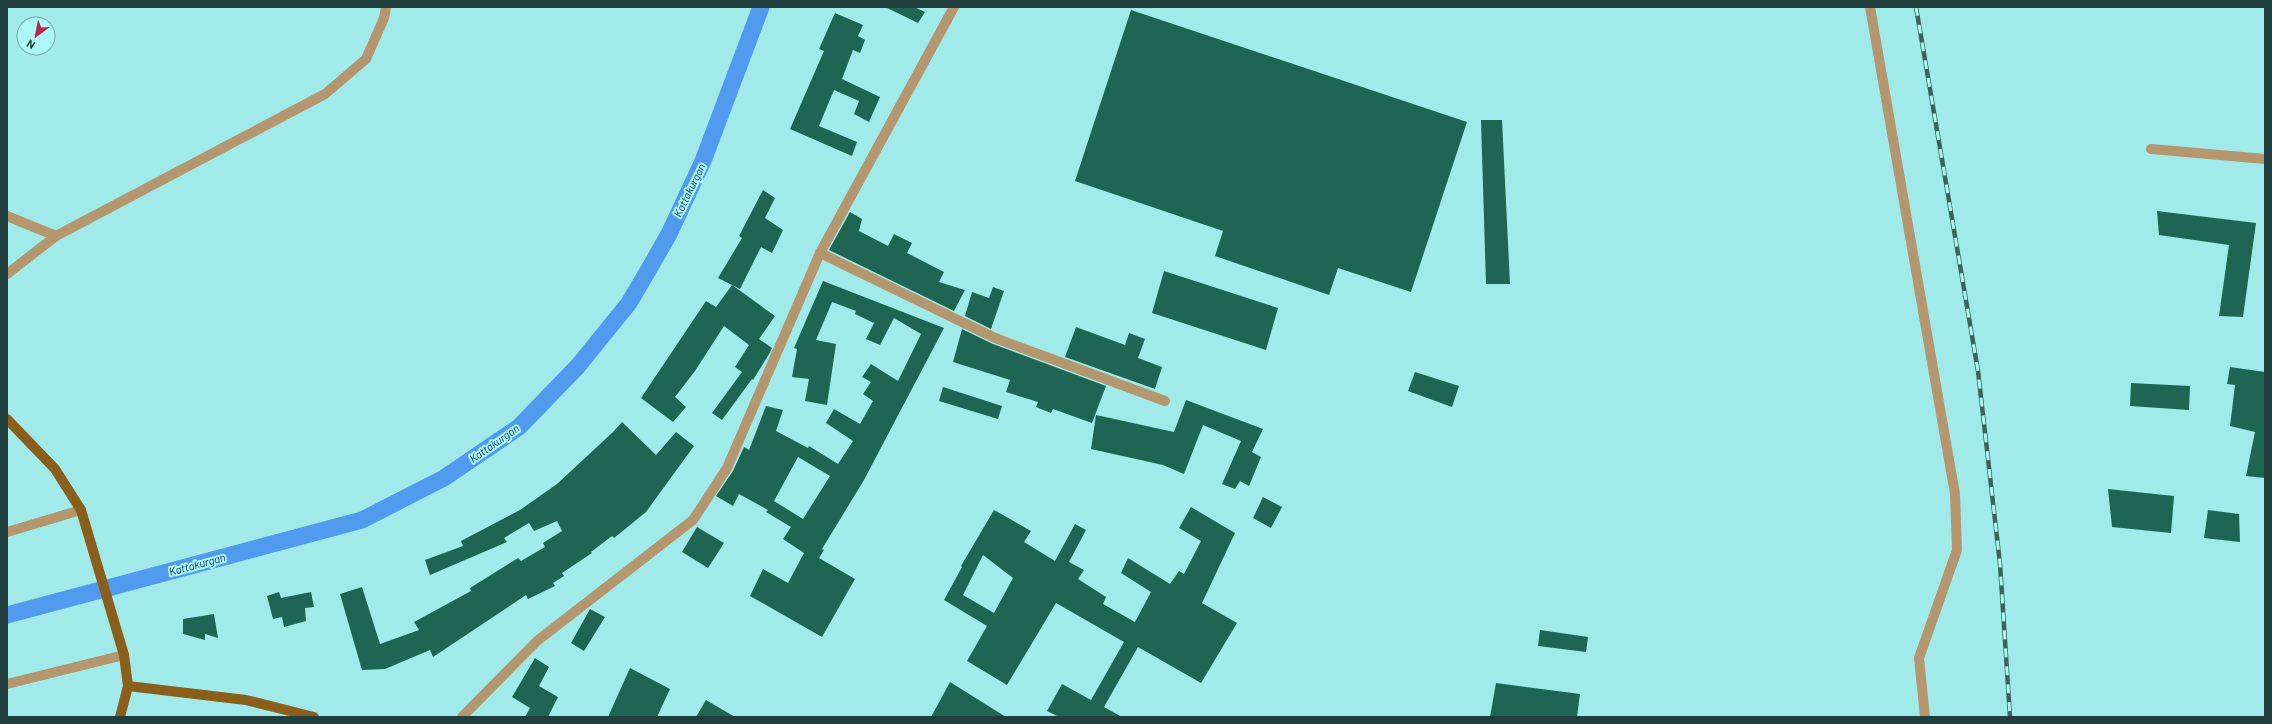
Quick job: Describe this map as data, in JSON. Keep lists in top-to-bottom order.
{
  "water": ["Kattakurgan"],
  "north": "bottom left"
}
